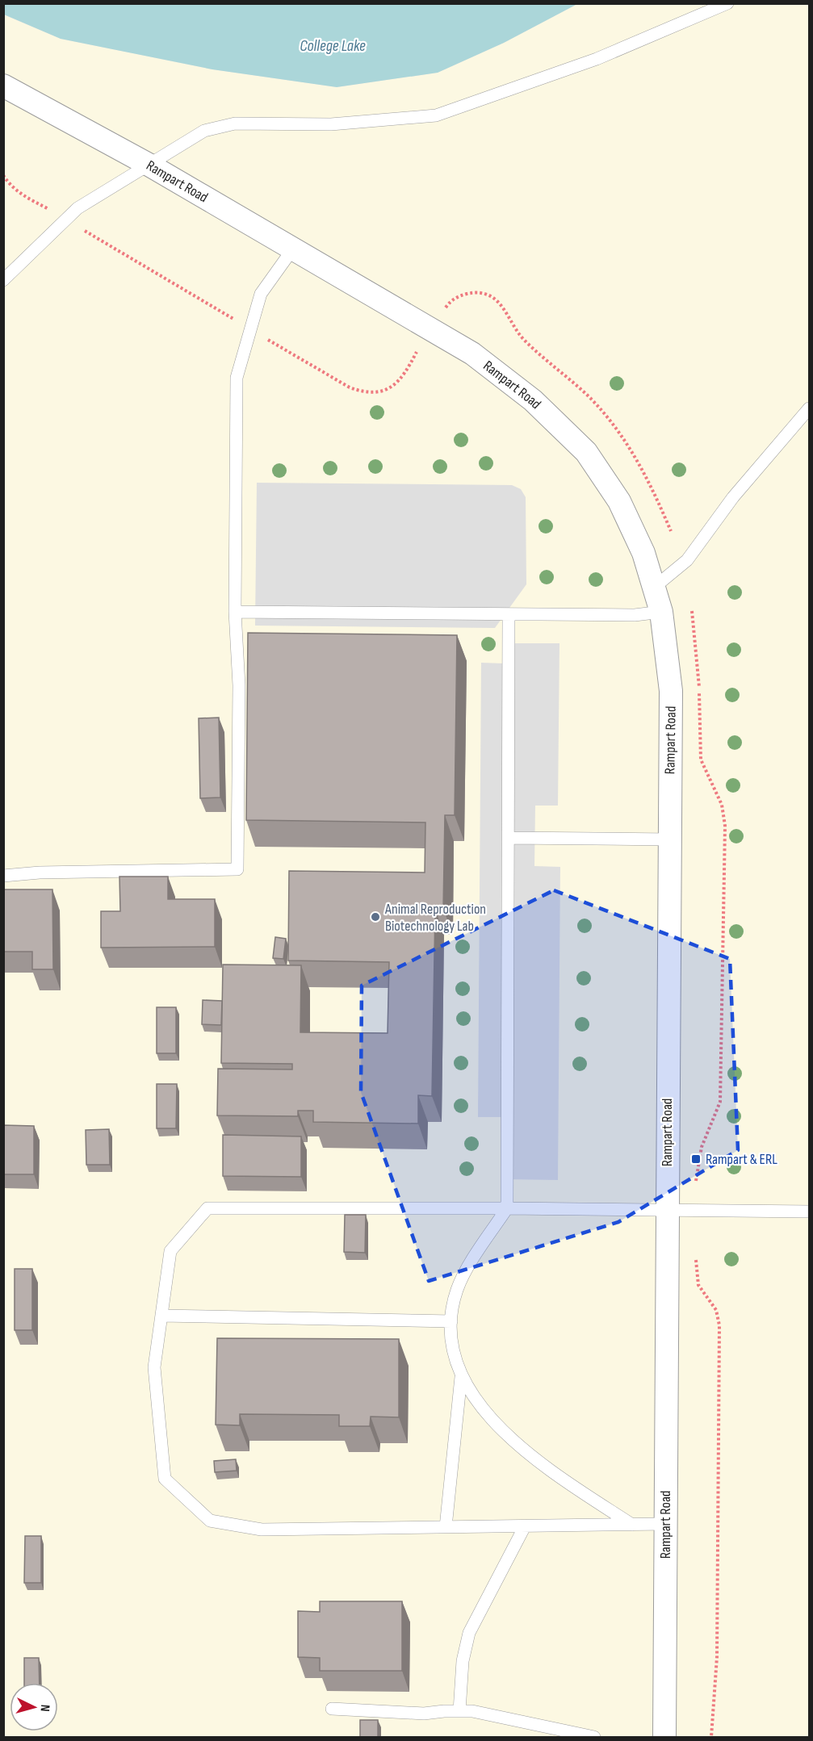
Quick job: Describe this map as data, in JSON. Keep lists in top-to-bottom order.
{
  "streets": {
    "street": ["Rampart Road"]
  },
  "water": ["College Lake"],
  "places": {
    "other": ["Animal Reproduction Biotechnology Lab"],
    "transit": ["Rampart & ERL"]
  },
  "north": "right"
}
